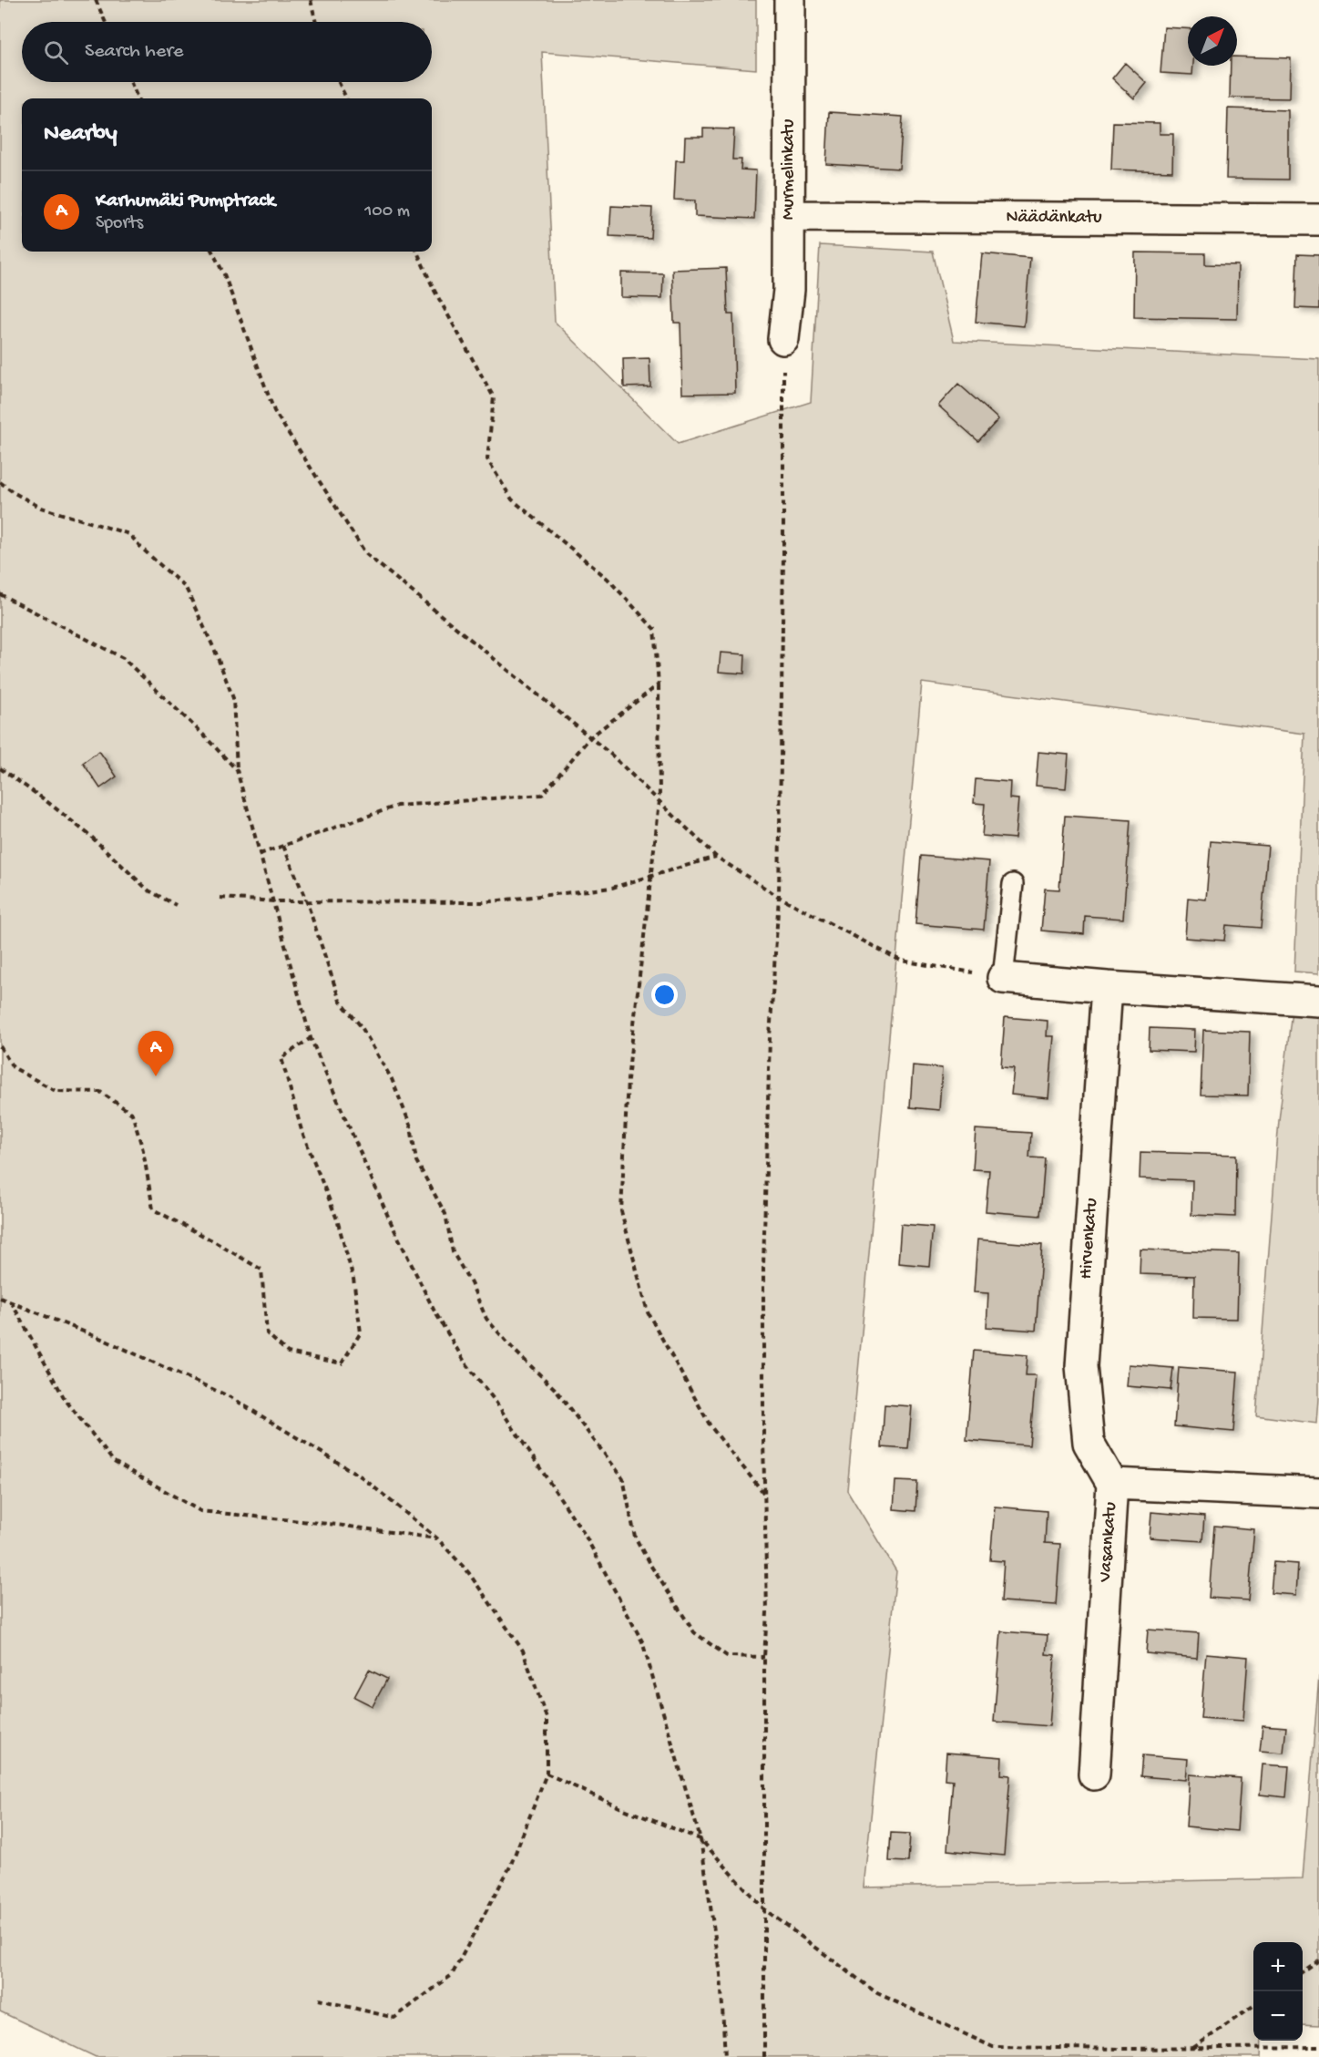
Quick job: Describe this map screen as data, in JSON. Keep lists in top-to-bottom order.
{
  "streets": {
    "street": [
      "Murmelinkatu",
      "Näädänkatu",
      "Hirvenkatu",
      "Vasankatu"
    ]
  },
  "crossings": [
    ["Murmelinkatu", "Näädänkatu"],
    ["Hirvenkatu", "Vasankatu"]
  ],
  "north": "top right",
  "page": {
    "search": "Search here",
    "heading": "Nearby",
    "list": [
      {
        "mark": "A",
        "name": "Karhumäki Pumptrack",
        "note": "Sports",
        "value": "100 m"
      }
    ],
    "pins": "A",
    "map_buttons": ["+", "−"]
  }
}
